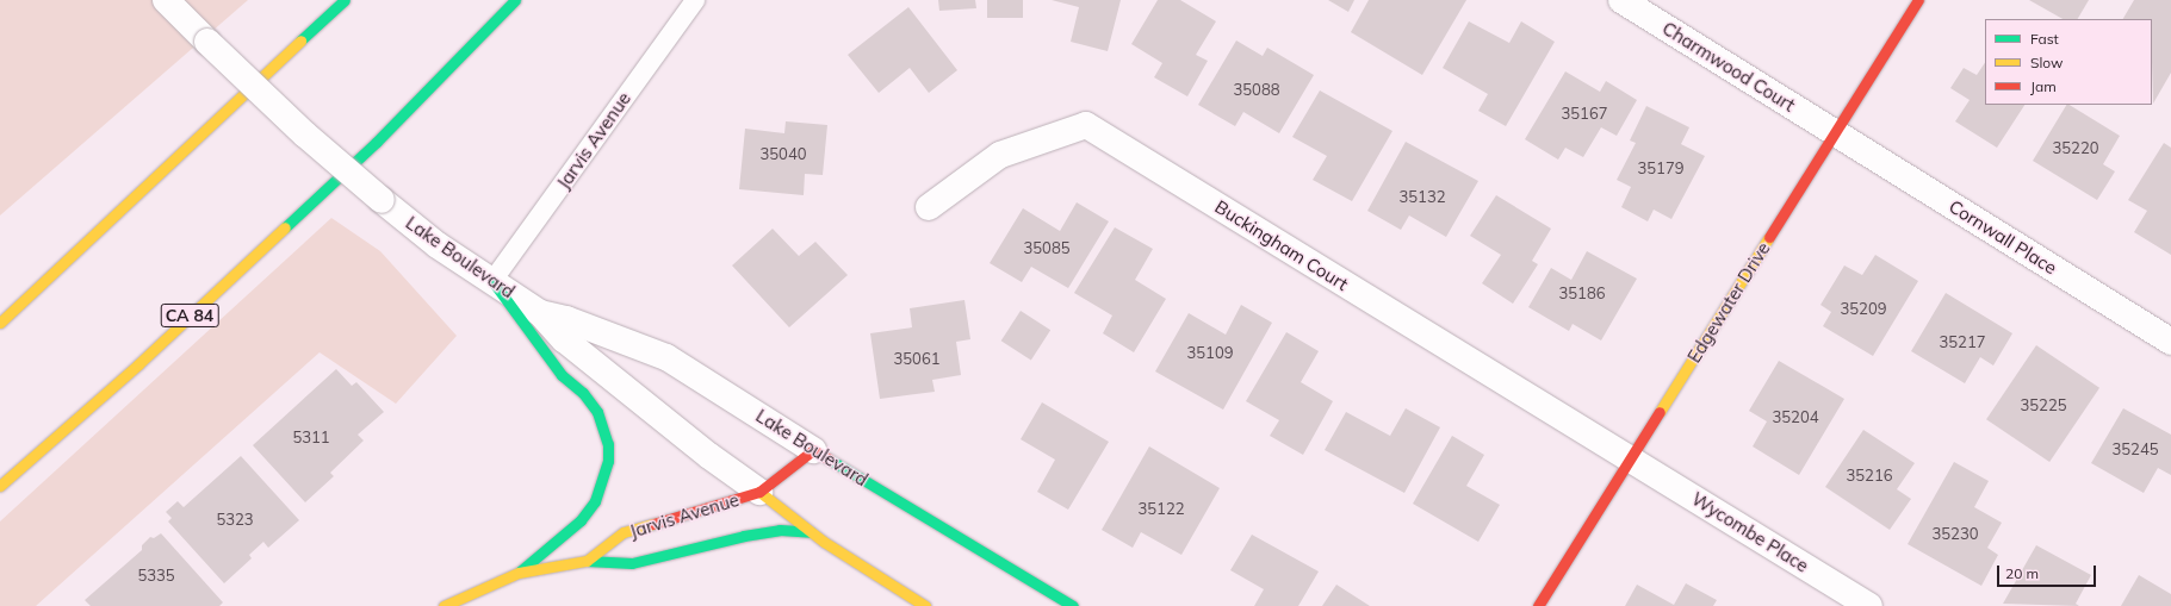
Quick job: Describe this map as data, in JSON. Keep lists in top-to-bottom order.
{
  "streets": {
    "main road": [
      "Jarvis Avenue",
      "Lake Boulevard",
      "Edgewater Drive",
      "CA 84"
    ],
    "street": [
      "Charmwood Court",
      "Cornwall Place",
      "Buckingham Court",
      "Wycombe Place"
    ]
  },
  "crossings": [
    ["Charmwood Court", "Cornwall Place"],
    ["Charmwood Court", "Edgewater Drive"],
    ["Jarvis Avenue", "Lake Boulevard"],
    ["Cornwall Place", "Edgewater Drive"],
    ["Buckingham Court", "Edgewater Drive"],
    ["Buckingham Court", "Wycombe Place"],
    ["Edgewater Drive", "Wycombe Place"]
  ],
  "house_numbers": [
    "35088",
    "35167",
    "35220",
    "35040",
    "35179",
    "35132",
    "35085",
    "35186",
    "35209",
    "35217",
    "35109",
    "35061",
    "35225",
    "35204",
    "5311",
    "35245",
    "35216",
    "35122",
    "5323",
    "35230",
    "5335"
  ],
  "legend": ["Fast", "Slow", "Jam"],
  "scale_bar": "20 m"
}
